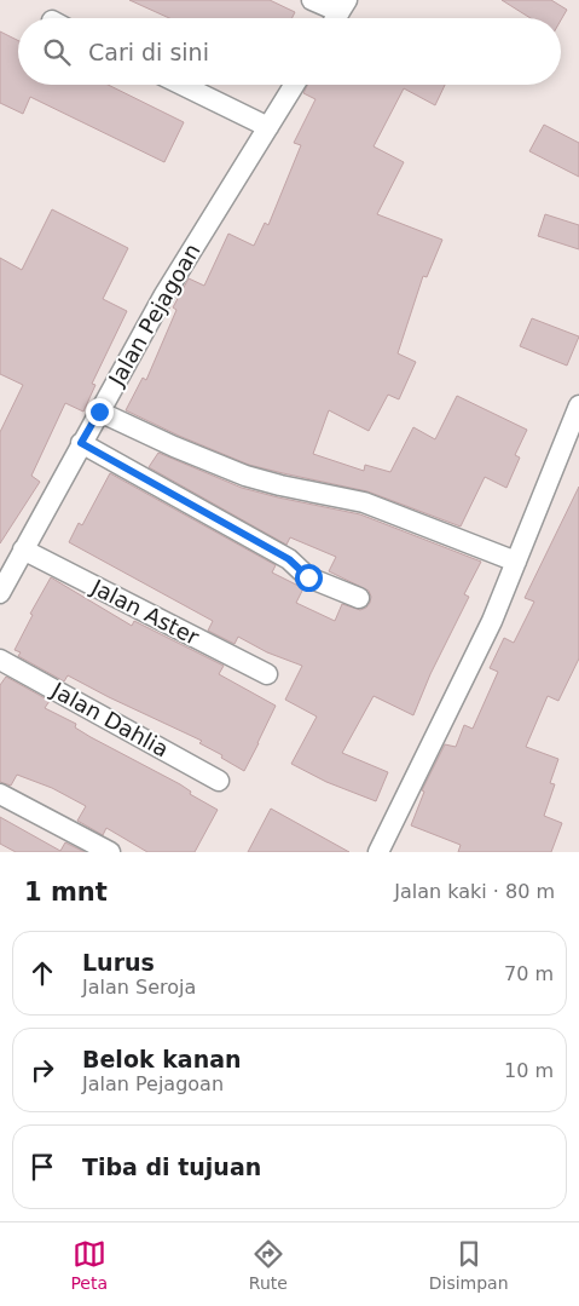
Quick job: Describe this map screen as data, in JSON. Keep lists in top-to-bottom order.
{
  "streets": {
    "street": ["Jalan Pejagoan", "Jalan Aster", "Jalan Dahlia"]
  },
  "crossings": [
    ["Jalan Pejagoan", "Jalan Aster"]
  ],
  "page": {
    "search": "Cari di sini",
    "heading": ["1 mnt", "Jalan kaki · 80 m"],
    "list": [
      ["Lurus", "Jalan Seroja", "70 m"],
      ["Belok kanan", "Jalan Pejagoan", "10 m"],
      "Tiba di tujuan"
    ],
    "nav": ["Peta", "Rute", "Disimpan"]
  }
}
